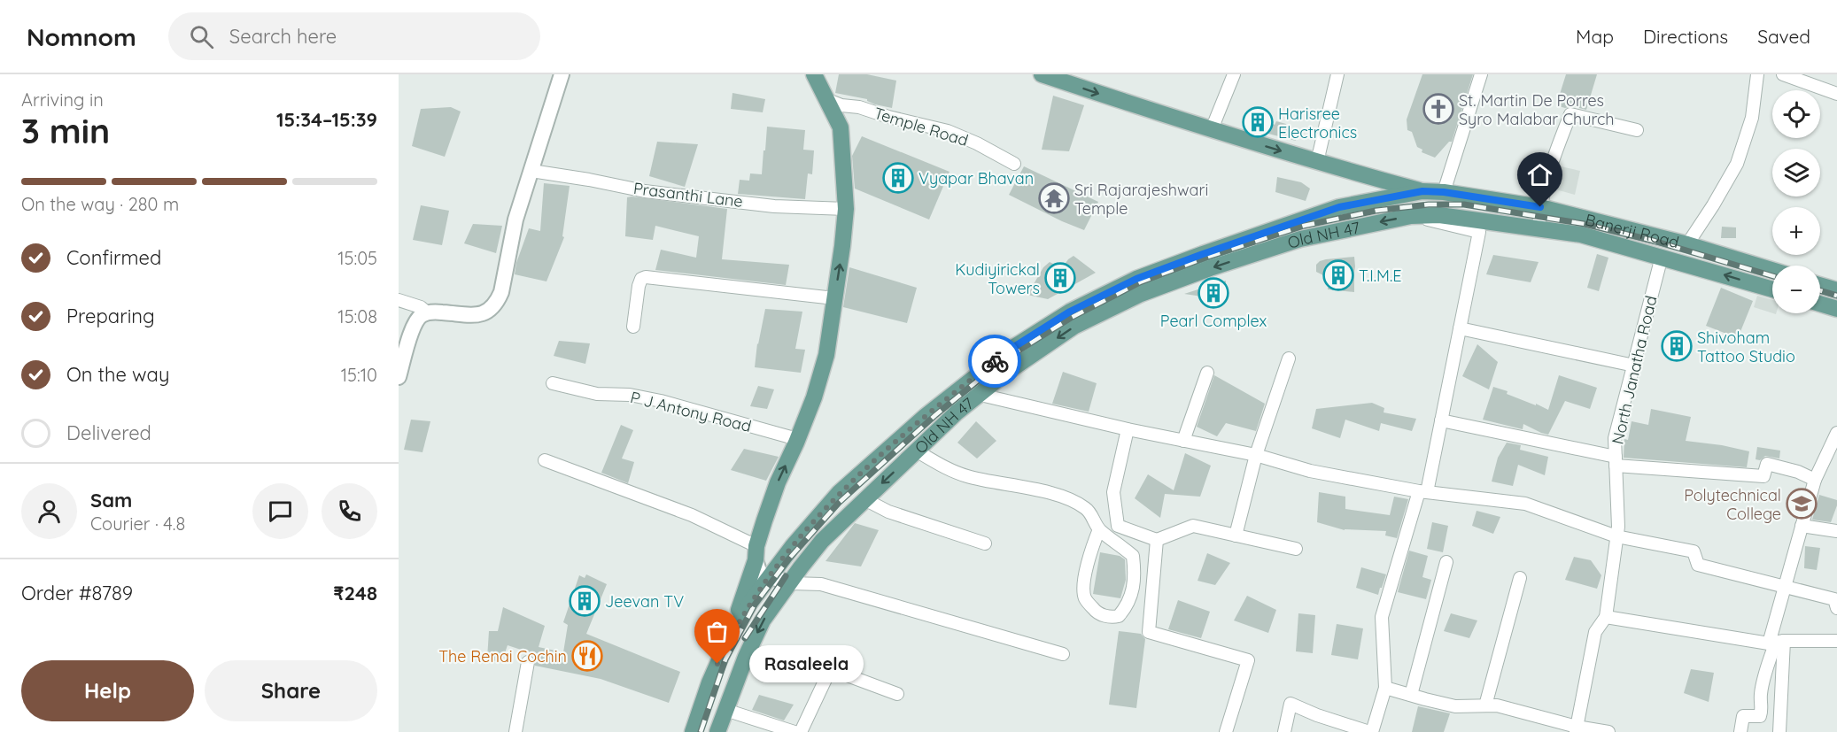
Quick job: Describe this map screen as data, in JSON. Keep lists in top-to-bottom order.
{
  "streets": {
    "main road": ["Banerji Road", "Old NH 47"],
    "street": [
      "Temple Road",
      "Prasanthi Lane",
      "North Janatha Road",
      "P J Antony Road"
    ]
  },
  "crossings": [
    ["Temple Road", "Old NH 47"],
    ["Prasanthi Lane", "Old NH 47"],
    ["Banerji Road", "Old NH 47"],
    ["Banerji Road", "North Janatha Road"],
    ["Old NH 47", "P J Antony Road"]
  ],
  "places": {
    "church": ["St. Martin De Porres Syro Malabar Church"],
    "building": [
      "Harisree Electronics",
      "Vyapar Bhavan",
      "T.I.M.E",
      "Kudiyirickal Towers",
      "Pearl Complex",
      "Shivoham Tattoo Studio",
      "Jeevan TV"
    ],
    "temple": ["Sri Rajarajeshwari Temple"],
    "school or university": ["Polytechnical College"],
    "restaurant": ["The Renai Cochin"],
    "other": ["Rasaleela"]
  },
  "page": {
    "header": "Nomnom",
    "search": "Search here",
    "nav": ["Map", "Directions", "Saved"],
    "heading": ["3 min", "Arriving in", "15:34–15:39"],
    "panel": [
      "Sam",
      "Courier · 4.8",
      "Order #8789",
      "₹248"
    ],
    "map_buttons": ["+", "−"],
    "bar": "On the way · 280 m",
    "list": [
      ["Confirmed", "15:05"],
      ["Preparing", "15:08"],
      ["On the way", "15:10"],
      "Delivered"
    ],
    "bubble": "Rasaleela",
    "buttons": ["Help", "Share"]
  }
}
